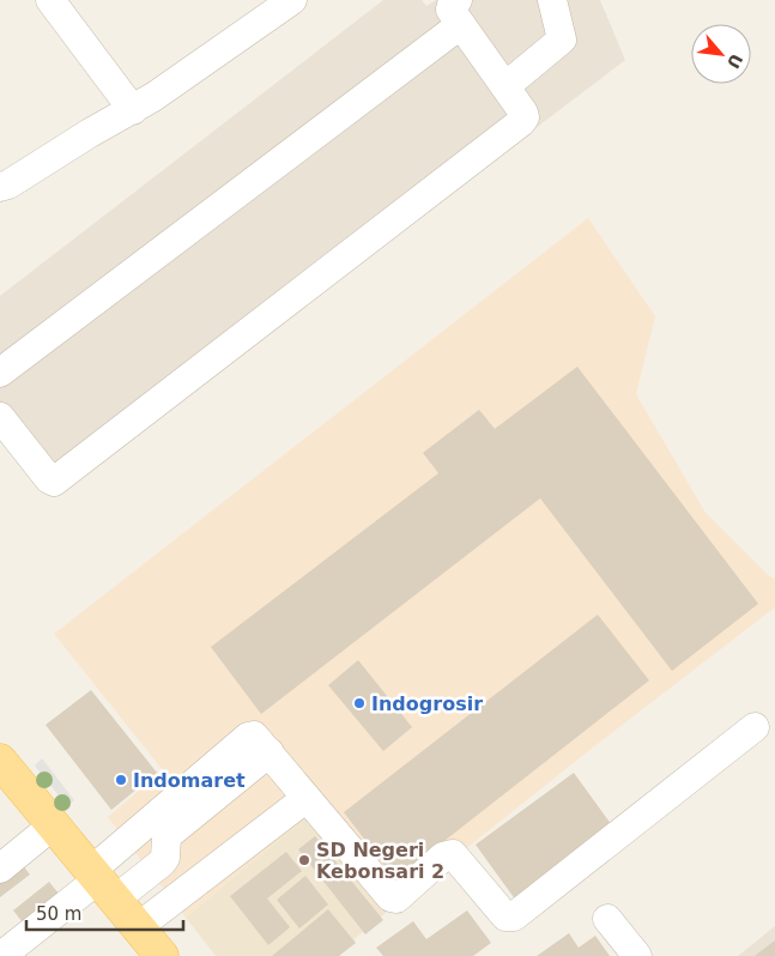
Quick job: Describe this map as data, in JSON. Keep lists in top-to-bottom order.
{
  "places": ["Indogrosir", "Indomaret", "SD Negeri Kebonsari 2"],
  "scale_bar": "50 m",
  "north": "bottom right"
}
